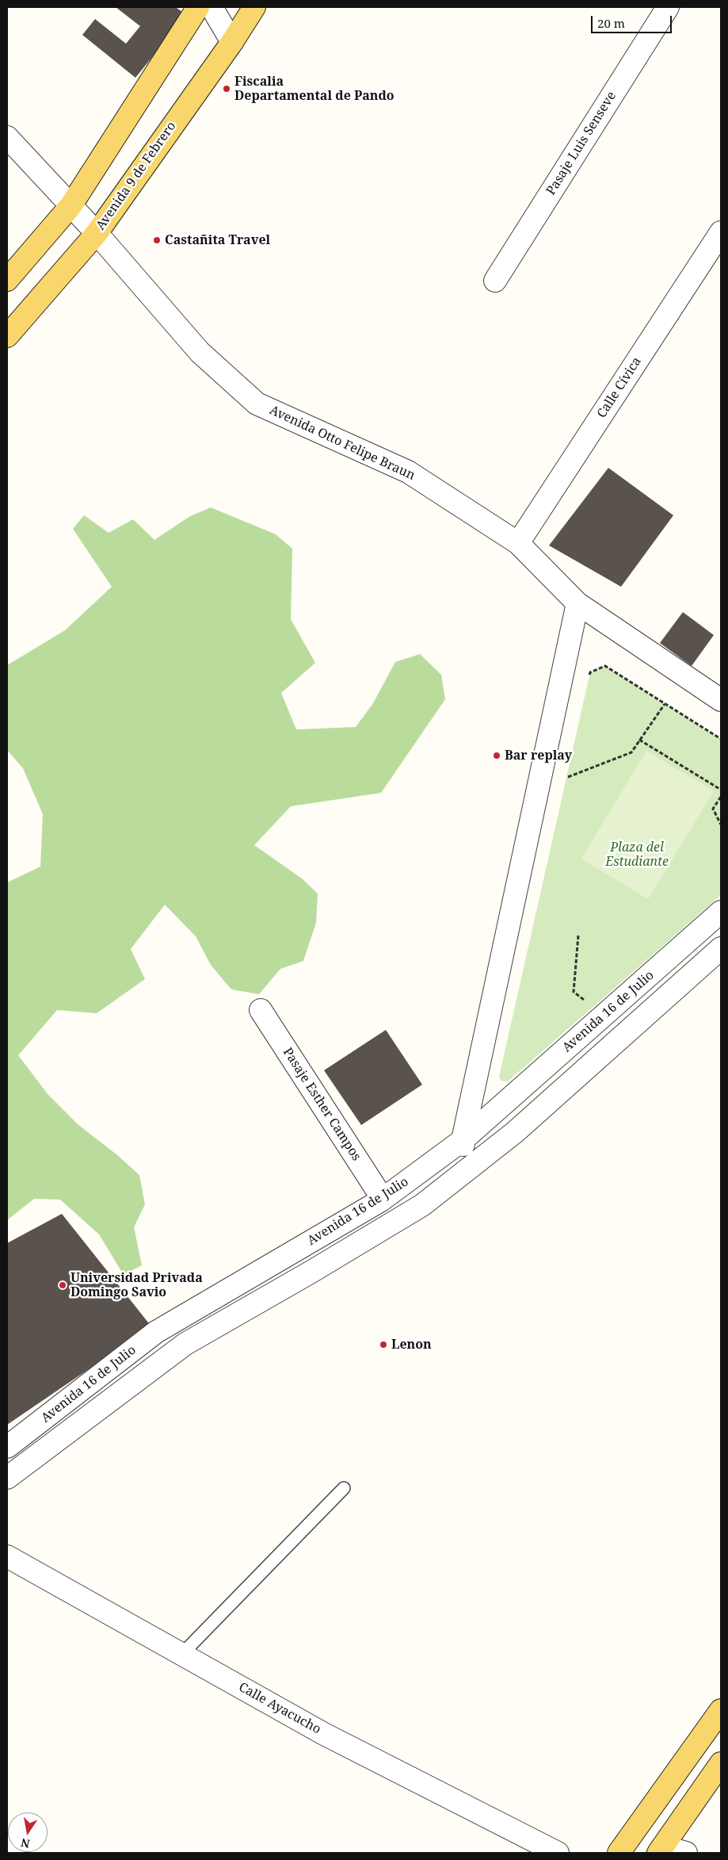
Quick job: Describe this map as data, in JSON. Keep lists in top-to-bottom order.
{
  "streets": {
    "main road": ["Avenida 9 de Febrero"],
    "street": [
      "Pasaje Luis Senseve",
      "Calle Cívica",
      "Avenida Otto Felipe Braun",
      "Avenida 16 de Julio",
      "Pasaje Esther Campos",
      "Calle Ayacucho"
    ]
  },
  "crossings": [
    ["Avenida 9 de Febrero", "Avenida Otto Felipe Braun"],
    ["Calle Cívica", "Avenida Otto Felipe Braun"],
    ["Avenida 16 de Julio", "Pasaje Esther Campos"]
  ],
  "parks": ["Plaza del Estudiante"],
  "places": [
    "Fiscalia Departamental de Pando",
    "Castañita Travel",
    "Bar replay",
    "Universidad Privada Domingo Savio",
    "Lenon"
  ],
  "scale_bar": "20 m",
  "north": "bottom"
}
